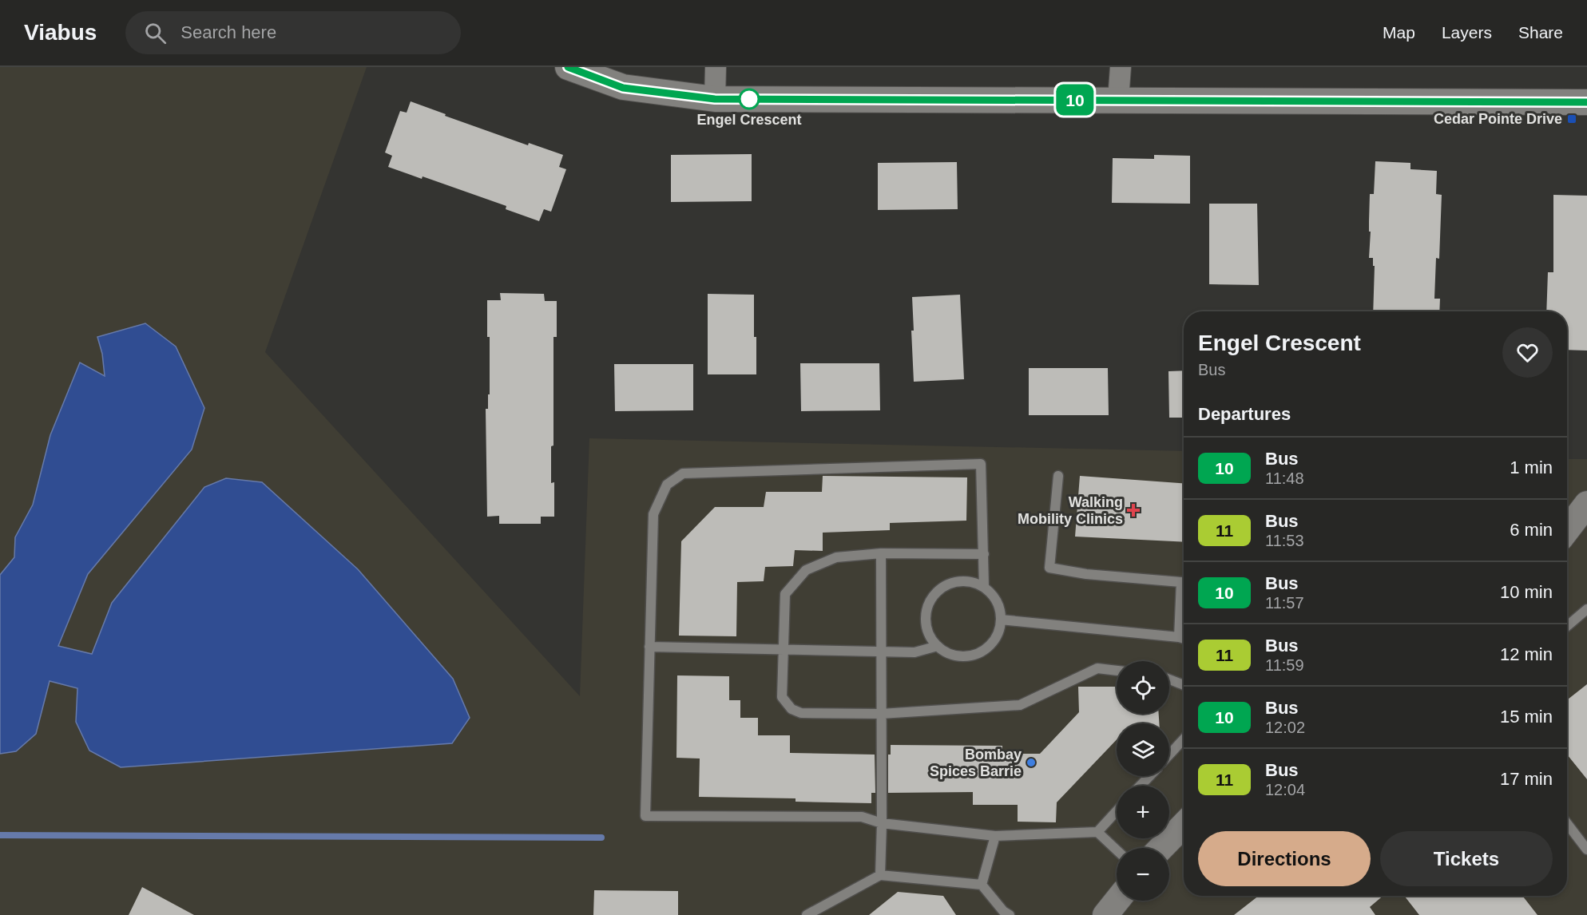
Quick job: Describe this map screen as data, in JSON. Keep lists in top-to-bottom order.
{
  "places": {
    "other": ["Engel Crescent", "Bombay Spices Barrie"],
    "transit": ["Cedar Pointe Drive"],
    "health": ["Walking Mobility Clinics"]
  },
  "lines": ["bus line 10"],
  "page": {
    "header": "Viabus",
    "search": "Search here",
    "nav": ["Map", "Layers", "Share"],
    "on_map": "10",
    "heading": [
      ["Engel Crescent", "Bus"],
      "Departures"
    ],
    "list": [
      {
        "mark": "10",
        "name": "Bus",
        "note": "11:48",
        "value": "1 min"
      },
      {
        "mark": "11",
        "name": "Bus",
        "note": "11:53",
        "value": "6 min"
      },
      {
        "mark": "10",
        "name": "Bus",
        "note": "11:57",
        "value": "10 min"
      },
      {
        "mark": "11",
        "name": "Bus",
        "note": "11:59",
        "value": "12 min"
      },
      {
        "mark": "10",
        "name": "Bus",
        "note": "12:02",
        "value": "15 min"
      },
      {
        "mark": "11",
        "name": "Bus",
        "note": "12:04",
        "value": "17 min"
      }
    ],
    "map_buttons": ["+", "−"],
    "buttons": ["Directions", "Tickets"]
  }
}
